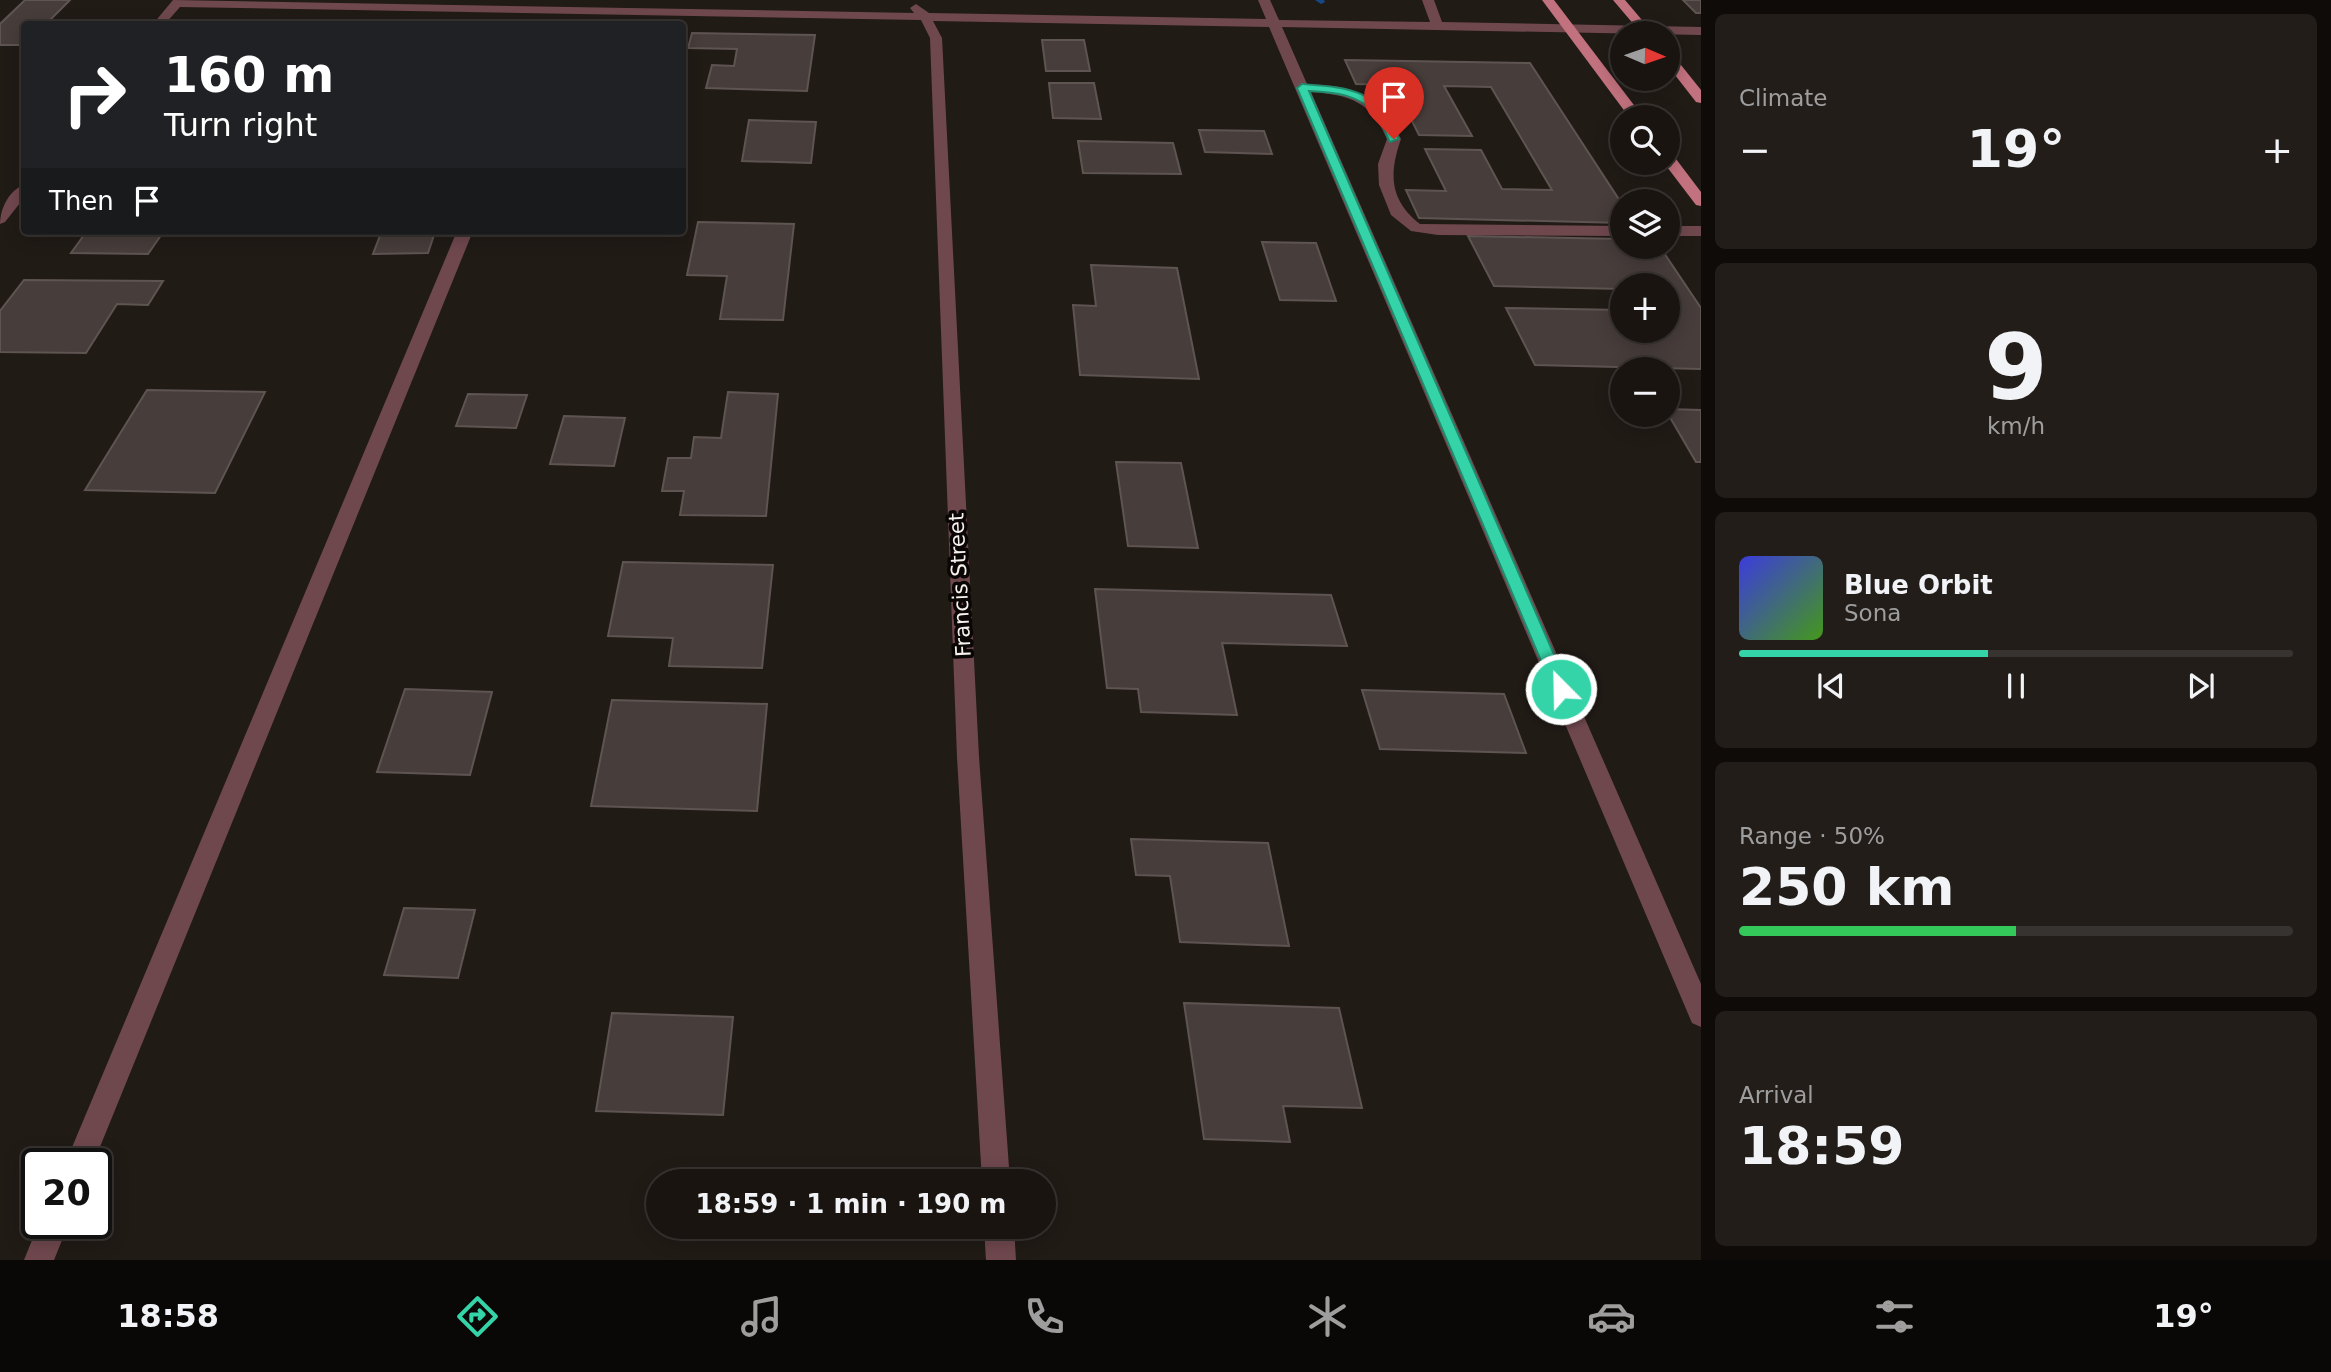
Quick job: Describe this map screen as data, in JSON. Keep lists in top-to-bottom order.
{
  "streets": {
    "street": ["Francis Street"]
  },
  "north": "right",
  "page": {
    "tile": [
      "Climate",
      ["9", "km/h"],
      ["Range · 50%", "250 km"],
      ["Arrival", "18:59"]
    ],
    "map_buttons": ["+", "−"],
    "turn": ["160 m", "Turn right"],
    "heat": ["−", "19°", "+"],
    "then": "Then",
    "song": ["Blue Orbit", "Sona"],
    "limit": "20",
    "trip": "18:59 · 1 min · 190 m",
    "tabs": ["18:58", "19°"]
  }
}
